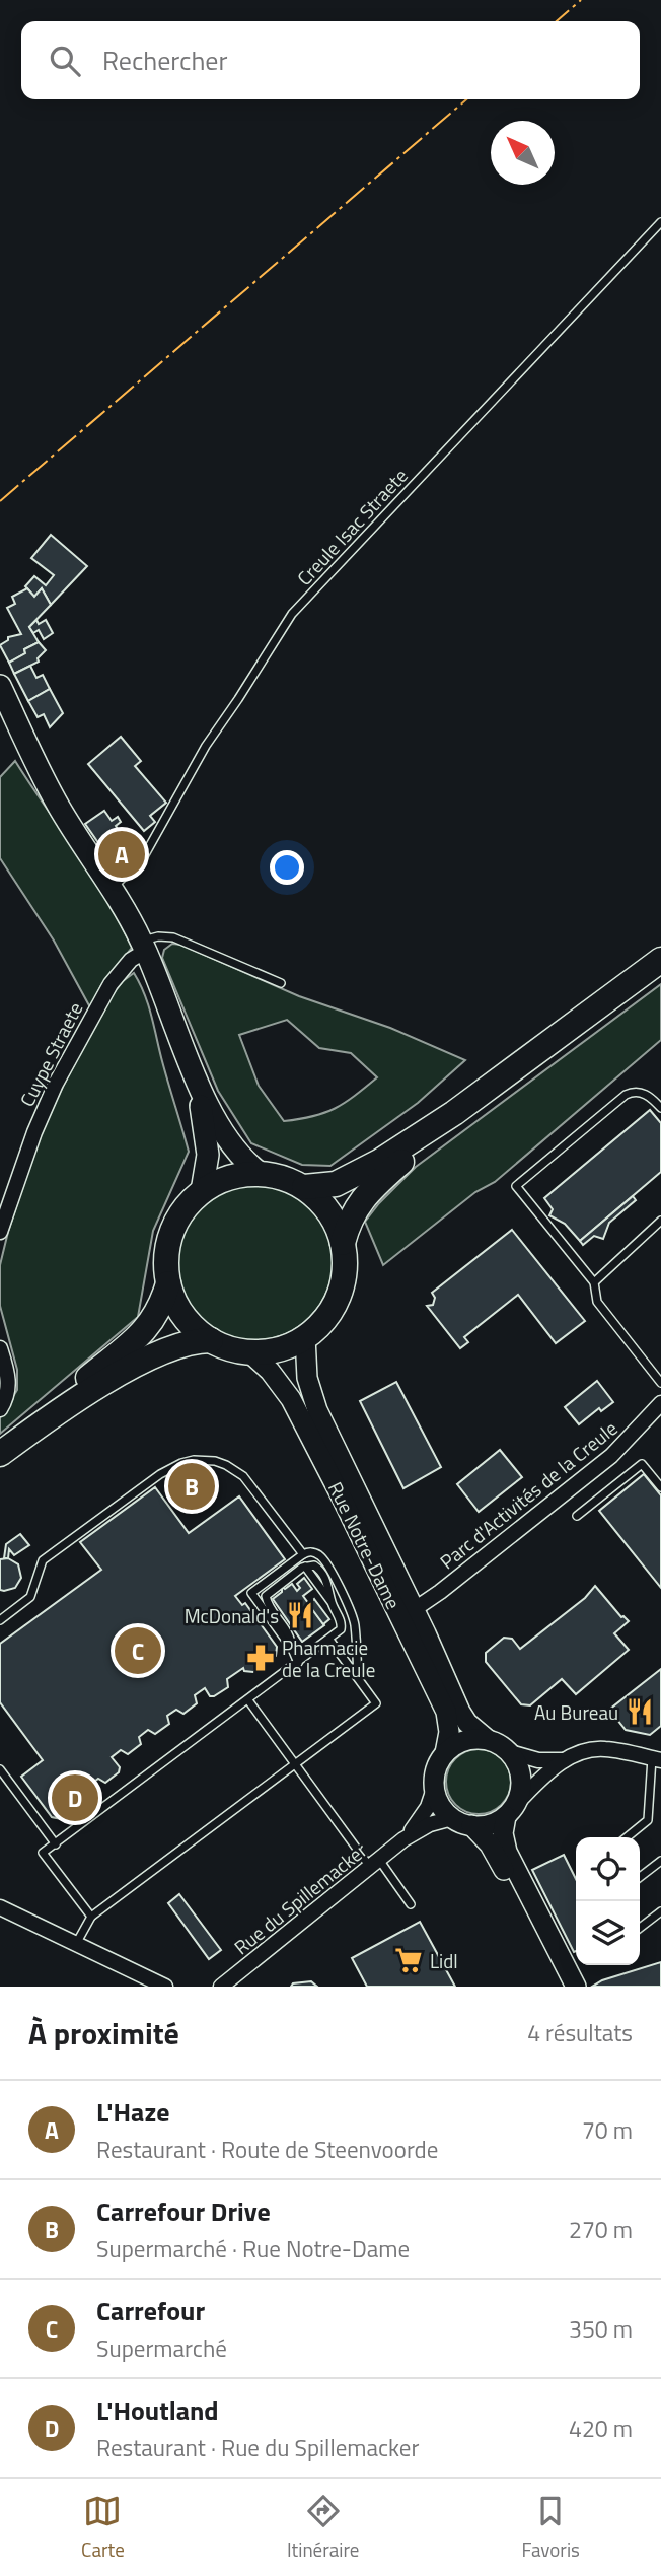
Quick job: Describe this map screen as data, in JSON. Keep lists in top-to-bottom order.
{
  "streets": {
    "main road": ["Rue Notre-Dame"],
    "street": ["Cuype Straete", "Parc d'Activités de la Creule", "Rue du Spillemacker"],
    "lane": ["Creule Isac Straete"]
  },
  "crossings": [
    ["Parc d'Activités de la Creule", "Rue Notre-Dame"],
    ["Rue Notre-Dame", "Rue du Spillemacker"]
  ],
  "places": {
    "restaurant": ["McDonald's", "Au Bureau"],
    "pharmacy": ["Pharmacie de la Creule"],
    "supermarket": ["Lidl"]
  },
  "north": "top left",
  "page": {
    "search": "Rechercher",
    "pins": [
      "A",
      "B",
      "C",
      "D"
    ],
    "heading": ["À proximité", "4 résultats"],
    "list": [
      {
        "mark": "A",
        "name": "L'Haze",
        "note": "Restaurant · Route de Steenvoorde",
        "value": "70 m"
      },
      {
        "mark": "B",
        "name": "Carrefour Drive",
        "note": "Supermarché · Rue Notre-Dame",
        "value": "270 m"
      },
      {
        "mark": "C",
        "name": "Carrefour",
        "note": "Supermarché",
        "value": "350 m"
      },
      {
        "mark": "D",
        "name": "L'Houtland",
        "note": "Restaurant · Rue du Spillemacker",
        "value": "420 m"
      }
    ],
    "nav": ["Carte", "Itinéraire", "Favoris"]
  }
}
